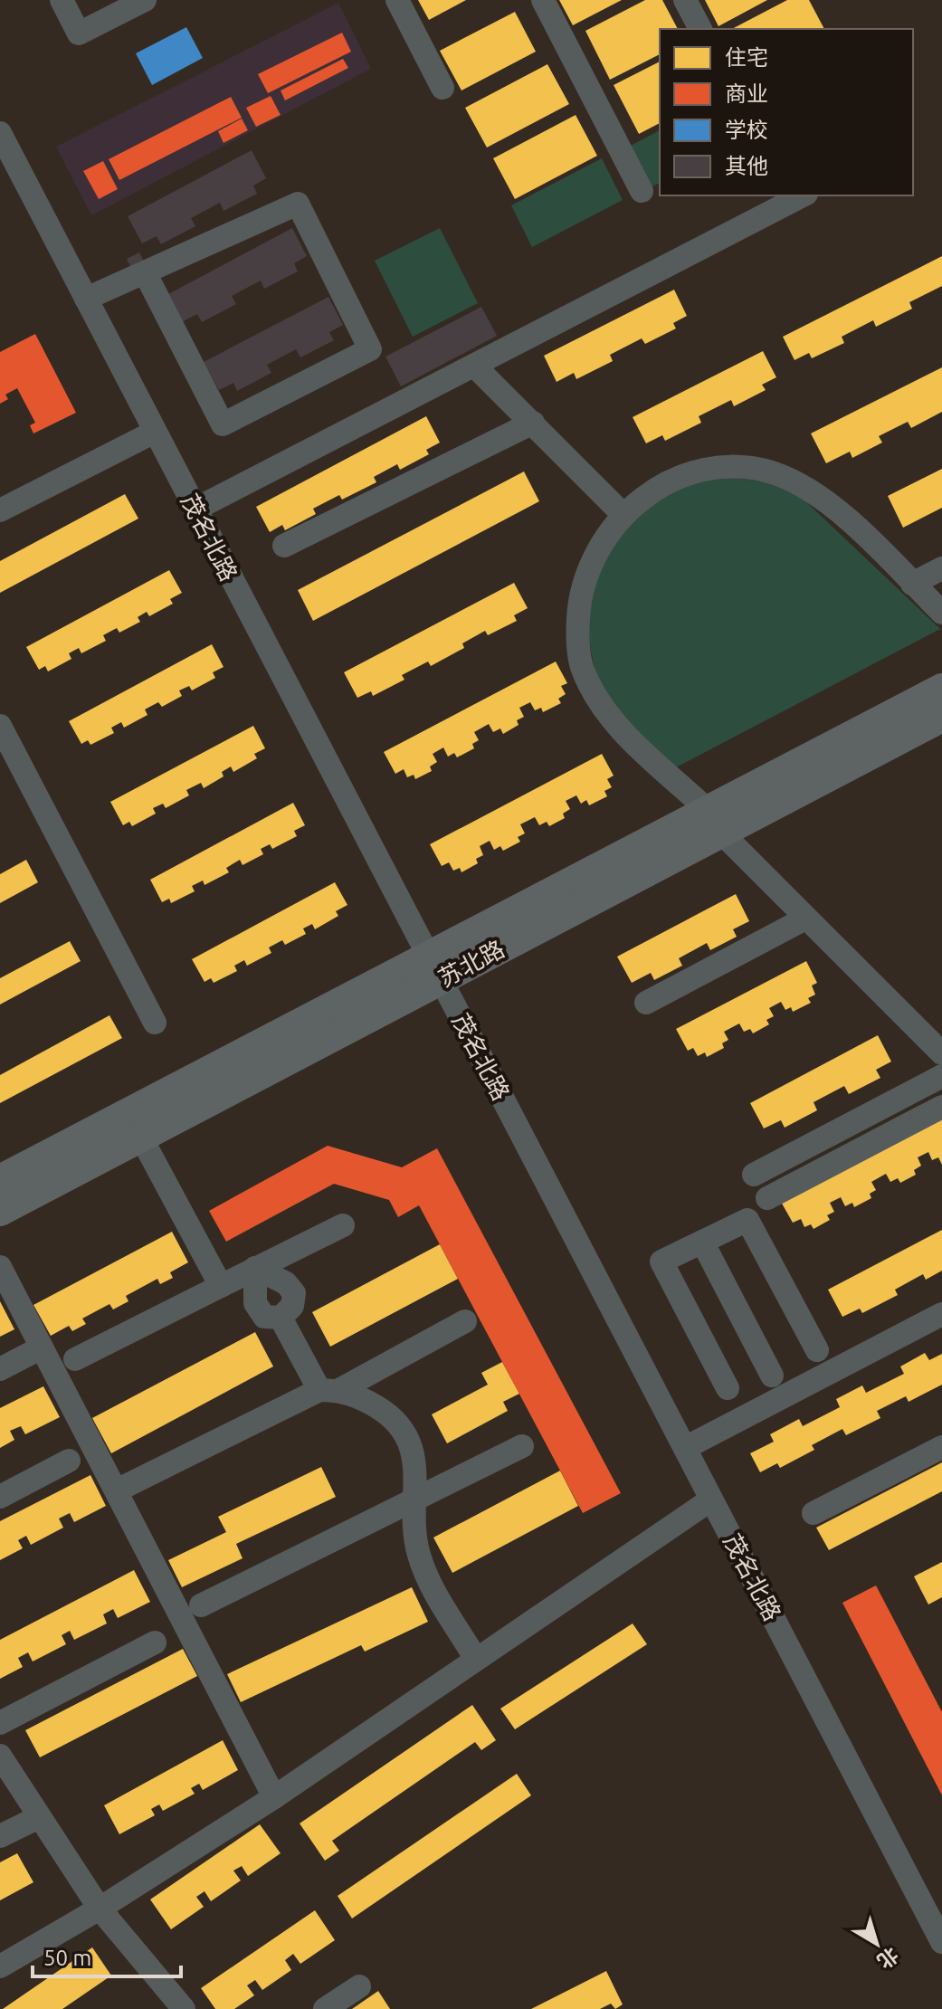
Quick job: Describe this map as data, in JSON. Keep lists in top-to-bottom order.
{
  "streets": {
    "main road": ["苏北路"],
    "street": ["茂名北路"]
  },
  "crossings": [
    ["茂名北路", "苏北路"]
  ],
  "legend": [
    "住宅",
    "商业",
    "学校",
    "其他"
  ],
  "scale_bar": "50 m",
  "north": "bottom right"
}
